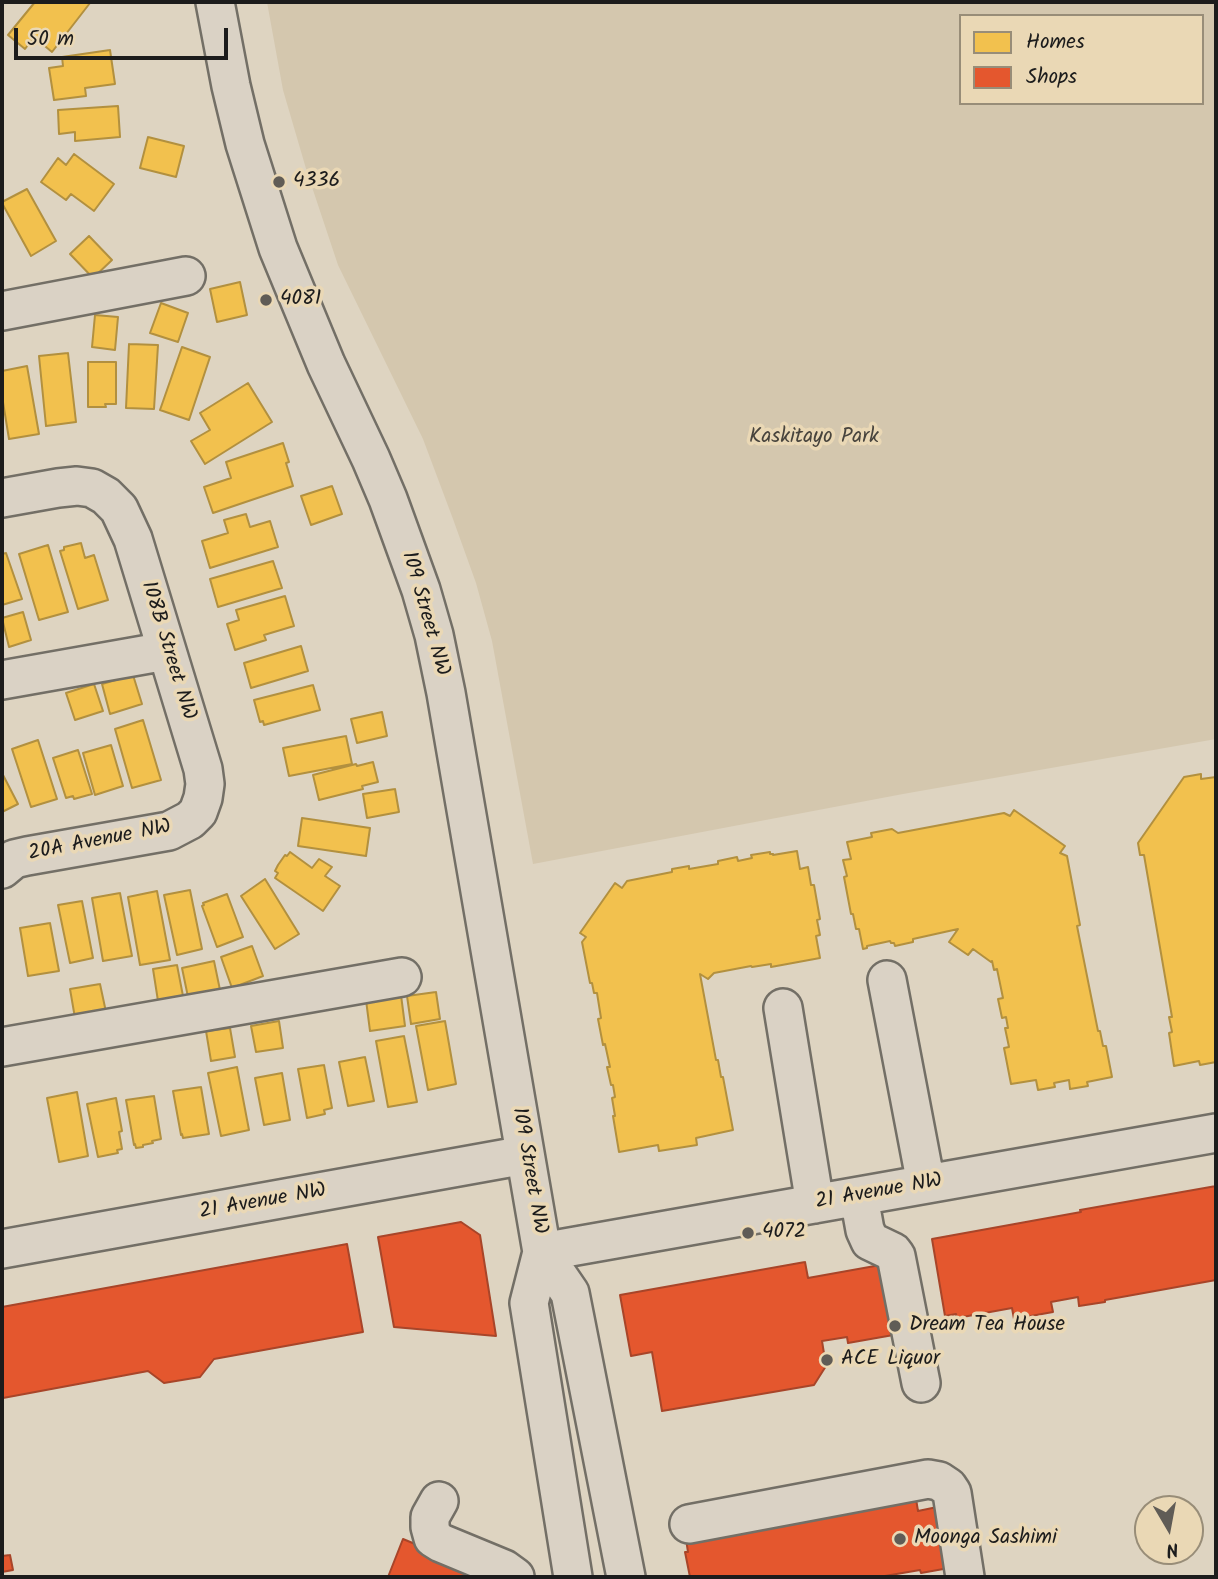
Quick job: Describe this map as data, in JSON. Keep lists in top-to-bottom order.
{
  "streets": {
    "street": [
      "109 Street NW",
      "108B Street NW",
      "20A Avenue NW",
      "21 Avenue NW"
    ]
  },
  "crossings": [
    ["109 Street NW", "21 Avenue NW"],
    ["108B Street NW", "20A Avenue NW"]
  ],
  "parks": ["Kaskitayo Park"],
  "places": [
    "4336",
    "4081",
    "4072",
    "Dream Tea House",
    "ACE Liquor",
    "Moonga Sashimi"
  ],
  "legend": ["Homes", "Shops"],
  "scale_bar": "50 m",
  "north": "bottom"
}
